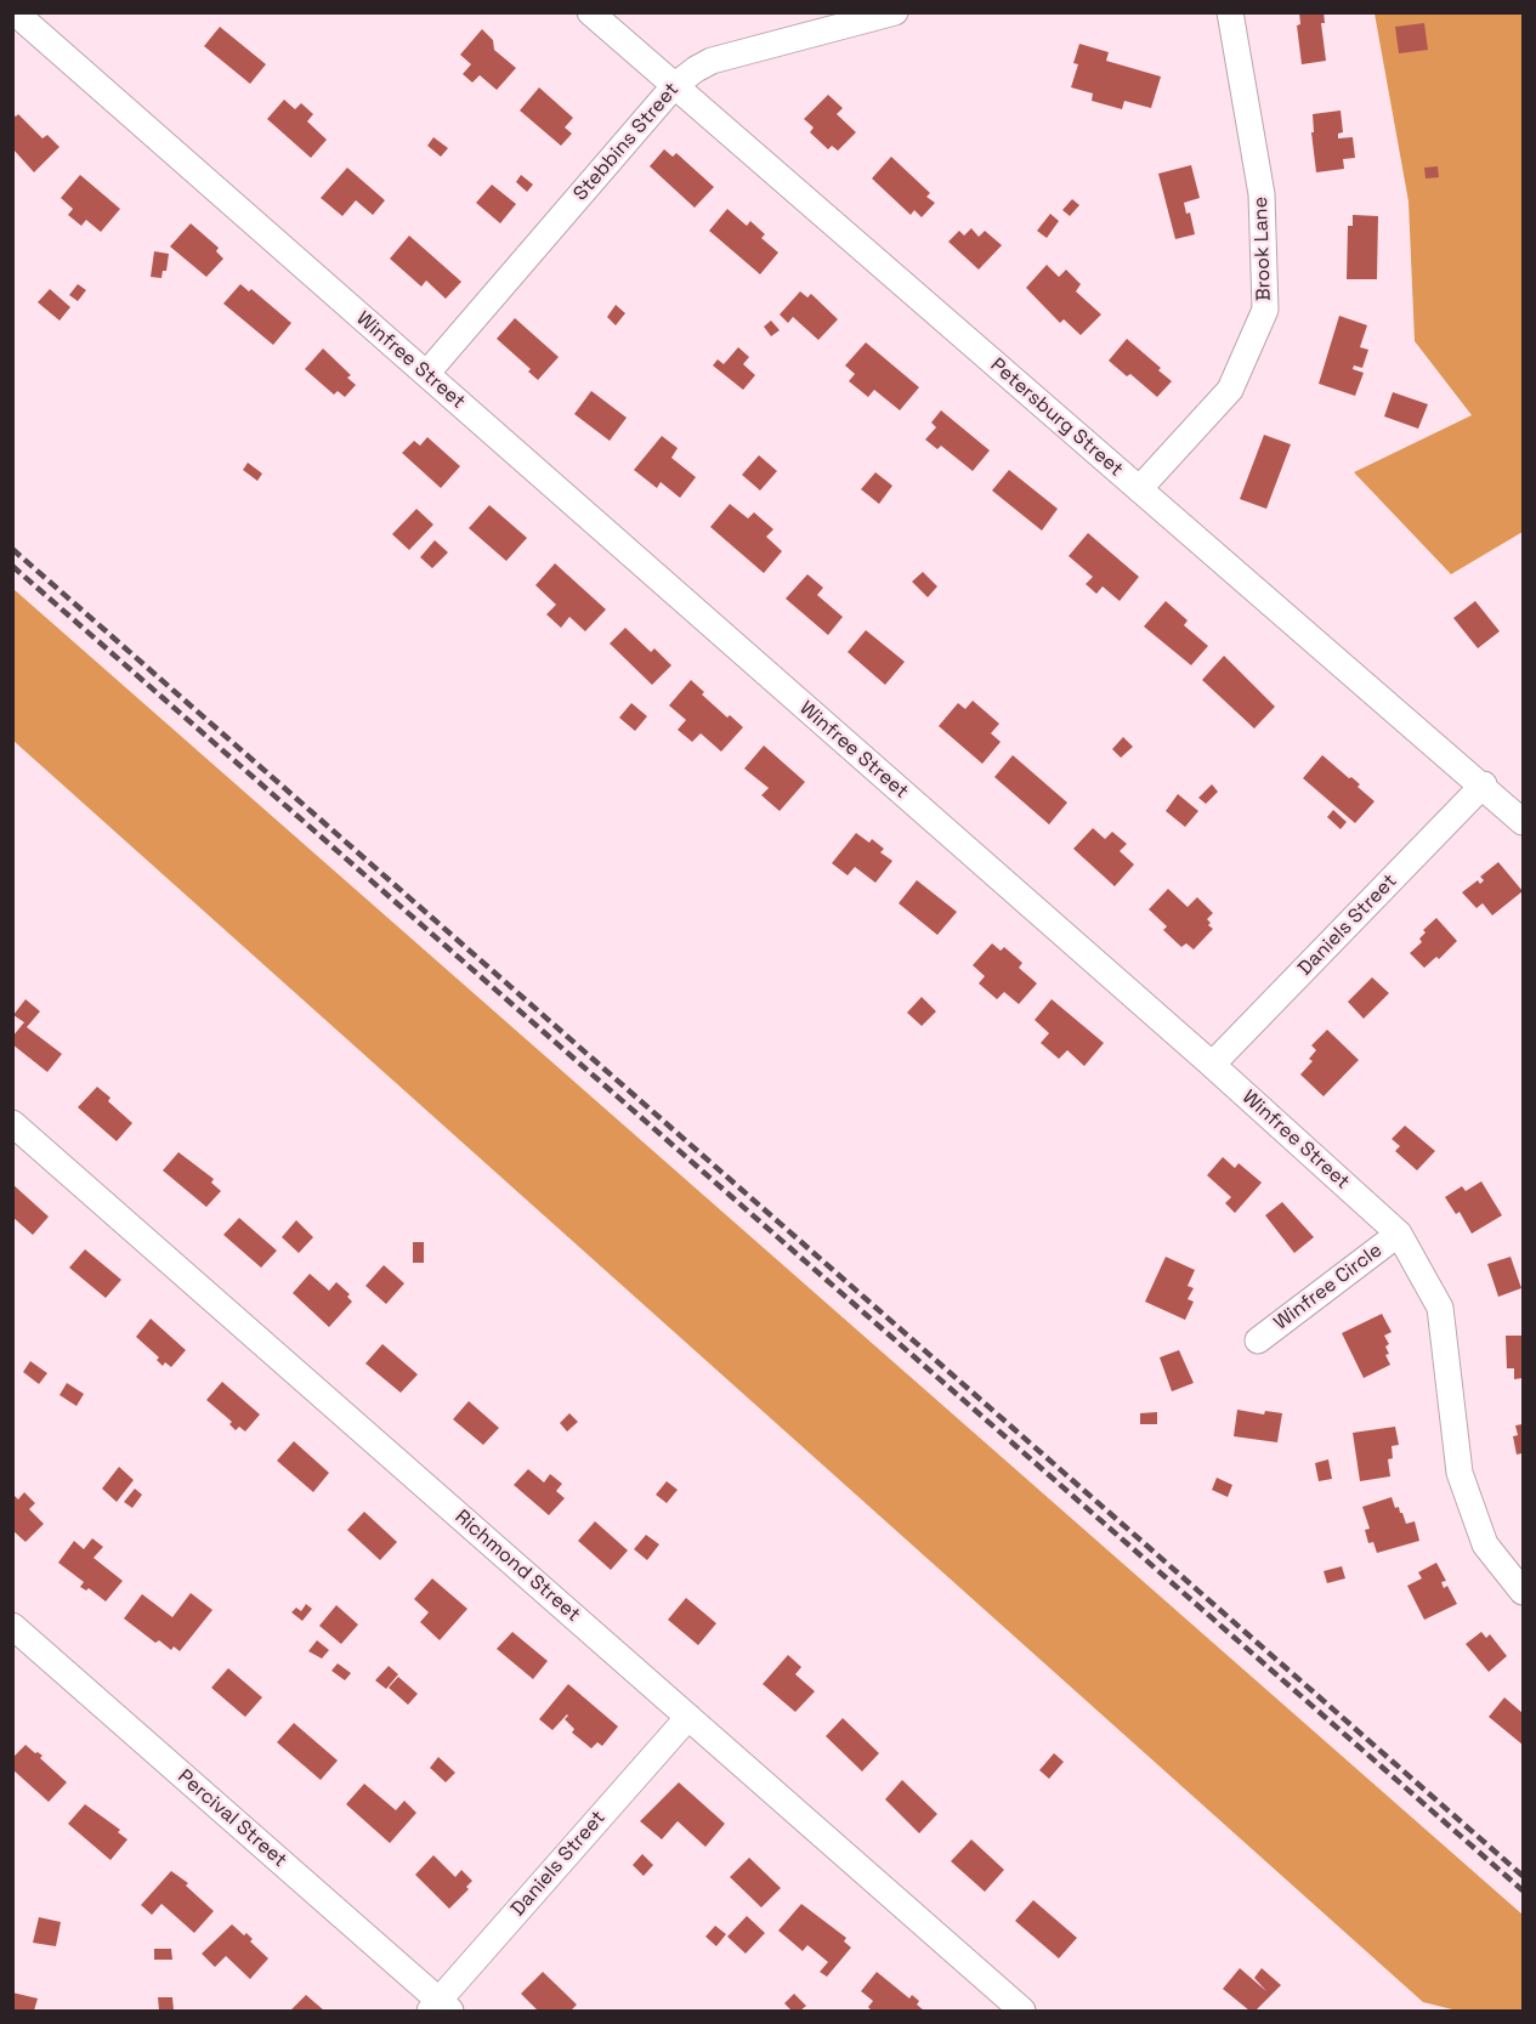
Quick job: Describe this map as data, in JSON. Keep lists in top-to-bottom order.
{
  "streets": {
    "street": [
      "Stebbins Street",
      "Brook Lane",
      "Winfree Street",
      "Petersburg Street",
      "Daniels Street",
      "Winfree Circle",
      "Richmond Street",
      "Percival Street"
    ]
  },
  "crossings": [
    ["Stebbins Street", "Winfree Street"],
    ["Stebbins Street", "Petersburg Street"],
    ["Brook Lane", "Petersburg Street"],
    ["Winfree Street", "Daniels Street"],
    ["Winfree Street", "Winfree Circle"],
    ["Petersburg Street", "Daniels Street"],
    ["Daniels Street", "Richmond Street"],
    ["Daniels Street", "Percival Street"]
  ]
}
